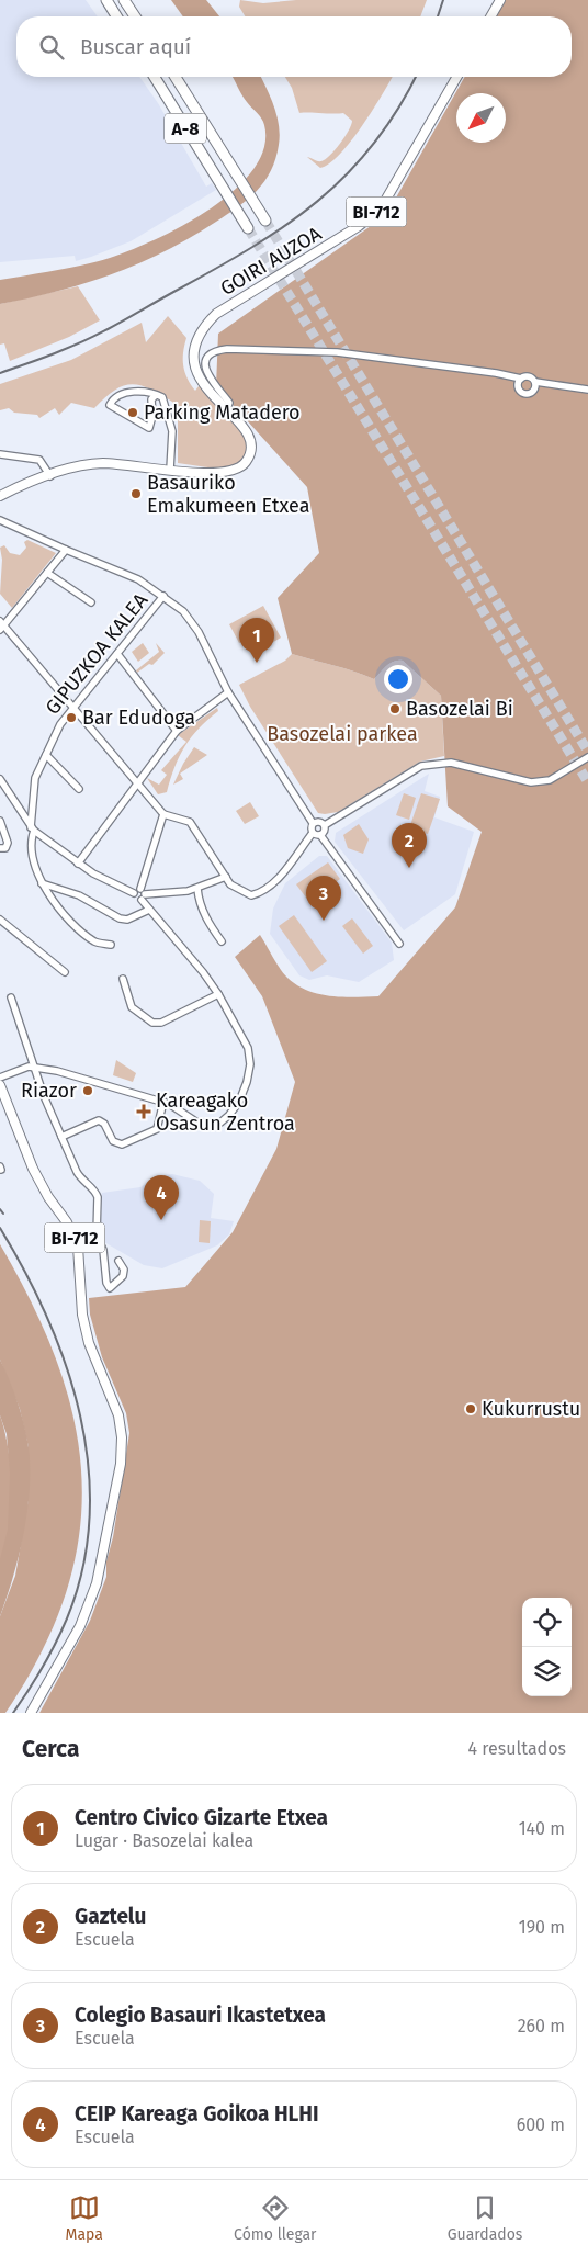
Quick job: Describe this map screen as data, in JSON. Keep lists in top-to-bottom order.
{
  "streets": {
    "highway": ["A-8"],
    "main road": ["BI-712", "GOIRI AUZOA"],
    "street": ["GIPUZKOA KALEA"]
  },
  "crossings": [
    ["BI-712", "GOIRI AUZOA"]
  ],
  "parks": ["Basozelai parkea"],
  "places": {
    "other": [
      "Parking Matadero",
      "Basauriko Emakumeen Etxea",
      "Basozelai Bi",
      "Bar Edudoga",
      "Riazor",
      "Kukurrustu"
    ],
    "health": ["Kareagako Osasun Zentroa"]
  },
  "north": "bottom left",
  "page": {
    "search": "Buscar aquí",
    "pins": [
      "1",
      "2",
      "3",
      "4"
    ],
    "heading": ["Cerca", "4 resultados"],
    "list": [
      {
        "mark": "1",
        "name": "Centro Civico Gizarte Etxea",
        "note": "Lugar · Basozelai kalea",
        "value": "140 m"
      },
      {
        "mark": "2",
        "name": "Gaztelu",
        "note": "Escuela",
        "value": "190 m"
      },
      {
        "mark": "3",
        "name": "Colegio Basauri Ikastetxea",
        "note": "Escuela",
        "value": "260 m"
      },
      {
        "mark": "4",
        "name": "CEIP Kareaga Goikoa HLHI",
        "note": "Escuela",
        "value": "600 m"
      }
    ],
    "nav": ["Mapa", "Cómo llegar", "Guardados"]
  }
}
